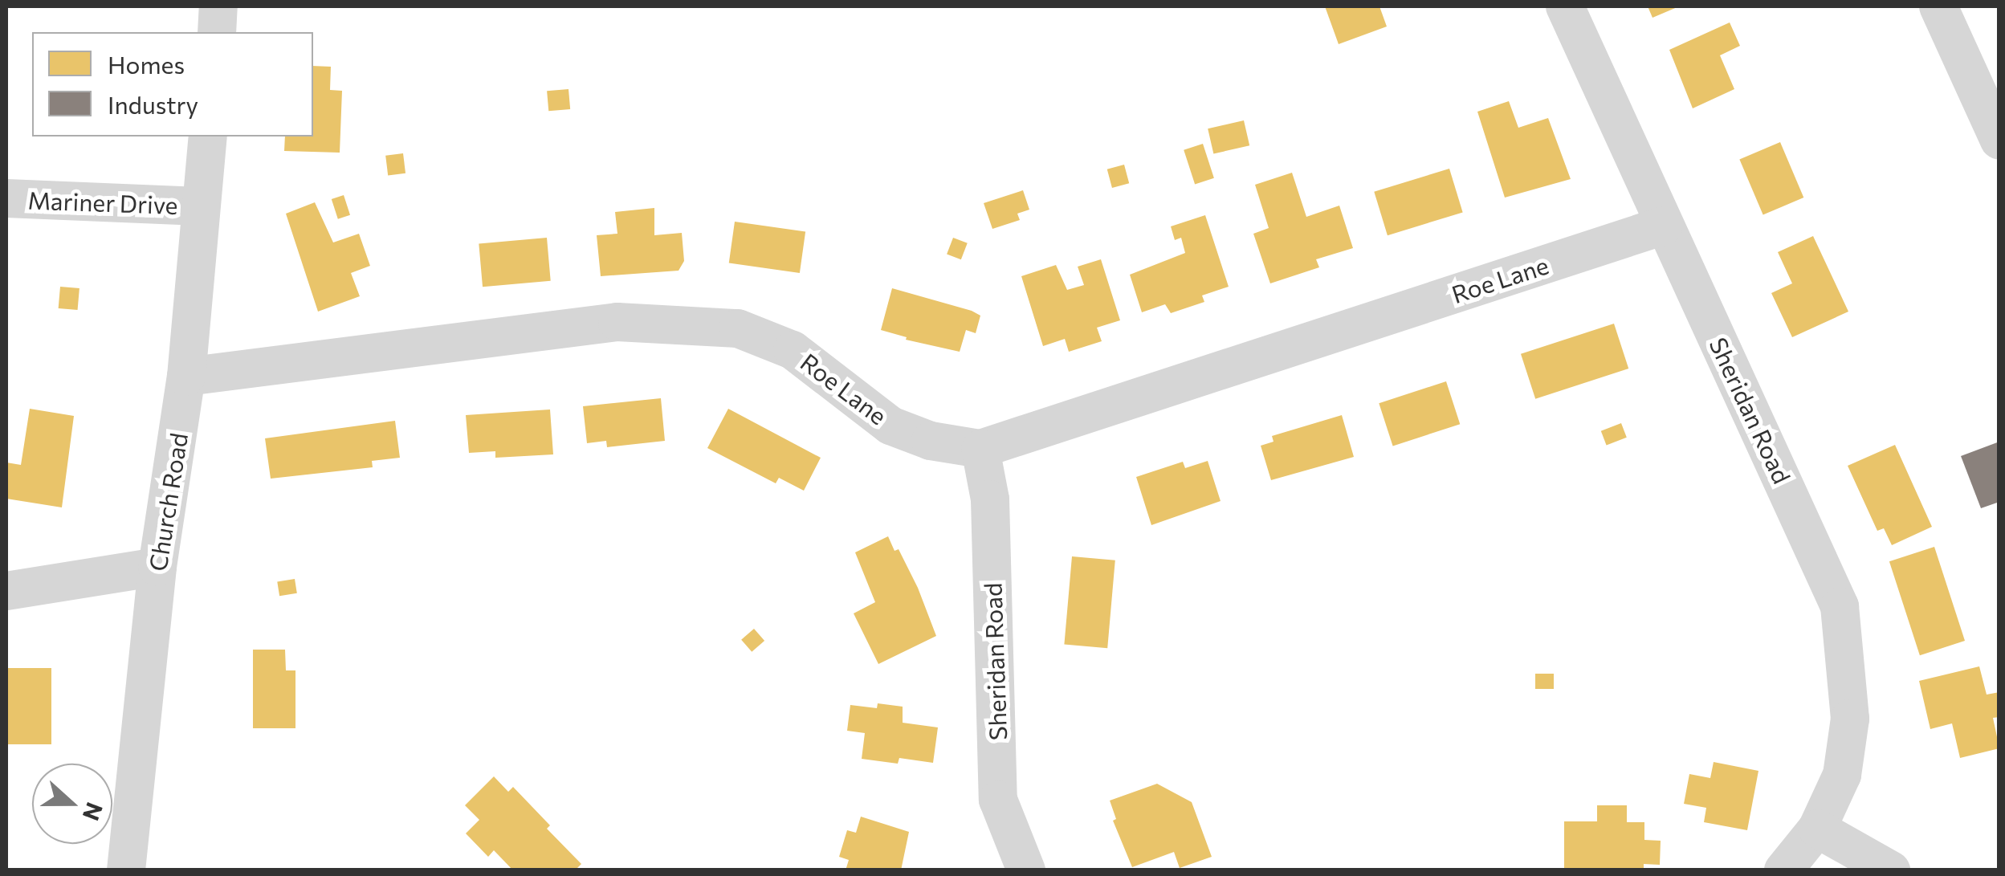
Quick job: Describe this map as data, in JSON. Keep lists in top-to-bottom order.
{
  "streets": {
    "street": [
      "Mariner Drive",
      "Roe Lane",
      "Sheridan Road",
      "Church Road"
    ]
  },
  "crossings": [
    ["Mariner Drive", "Church Road"],
    ["Roe Lane", "Sheridan Road"],
    ["Roe Lane", "Church Road"]
  ],
  "legend": ["Homes", "Industry"],
  "north": "right"
}
